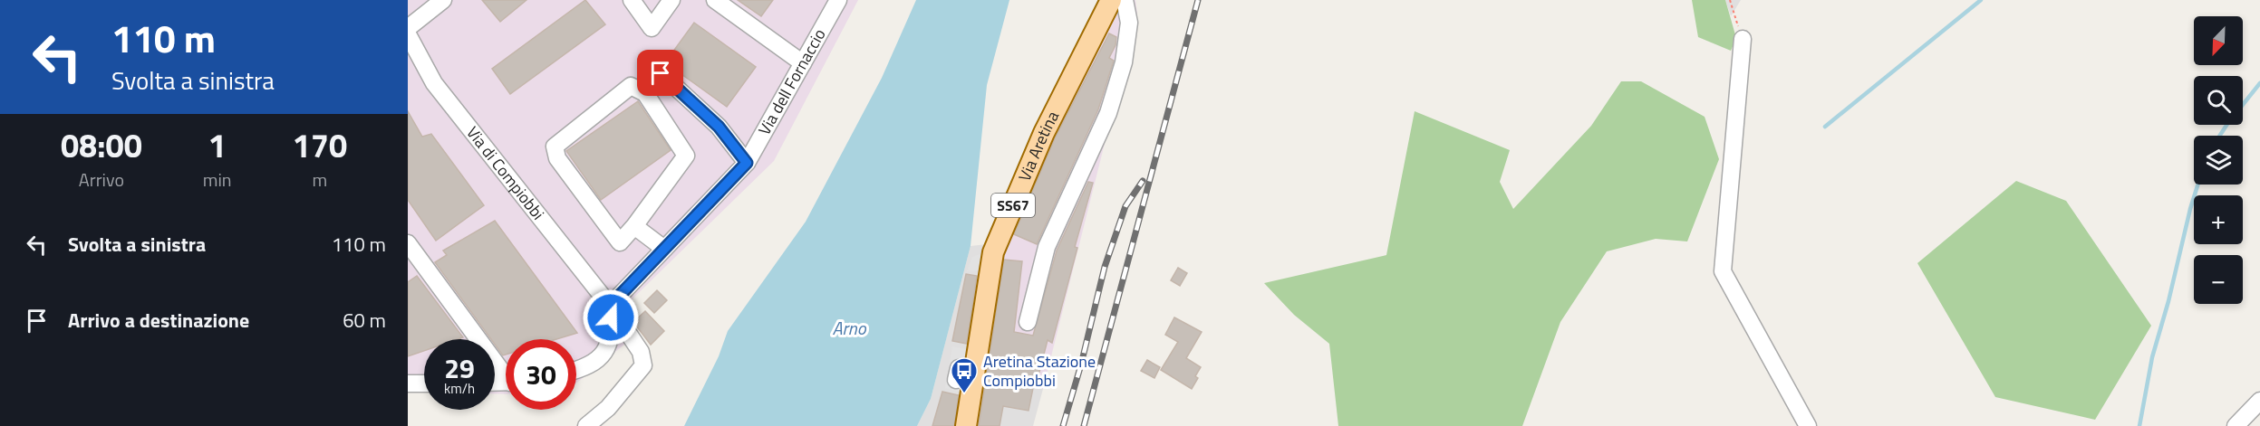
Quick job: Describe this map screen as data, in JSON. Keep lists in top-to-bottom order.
{
  "streets": {
    "main road": ["Via Aretina", "SS67"],
    "street": ["Via dell Fornaccio", "Via di Compiobbi"]
  },
  "crossings": [
    ["Via dell Fornaccio", "Via di Compiobbi"]
  ],
  "water": ["Arno"],
  "places": {
    "bus stop": ["Aretina Stazione Compiobbi"]
  },
  "north": "bottom left",
  "page": {
    "turn": ["110 m", "Svolta a sinistra"],
    "map_buttons": ["+", "−"],
    "eta": [
      "08:00",
      "Arrivo",
      "1",
      "min",
      "170",
      "m"
    ],
    "list": [
      {
        "name": "Svolta a sinistra",
        "value": "110 m"
      },
      {
        "name": "Arrivo a destinazione",
        "value": "60 m"
      }
    ],
    "speed": "29 km/h",
    "limit": "30"
  }
}
